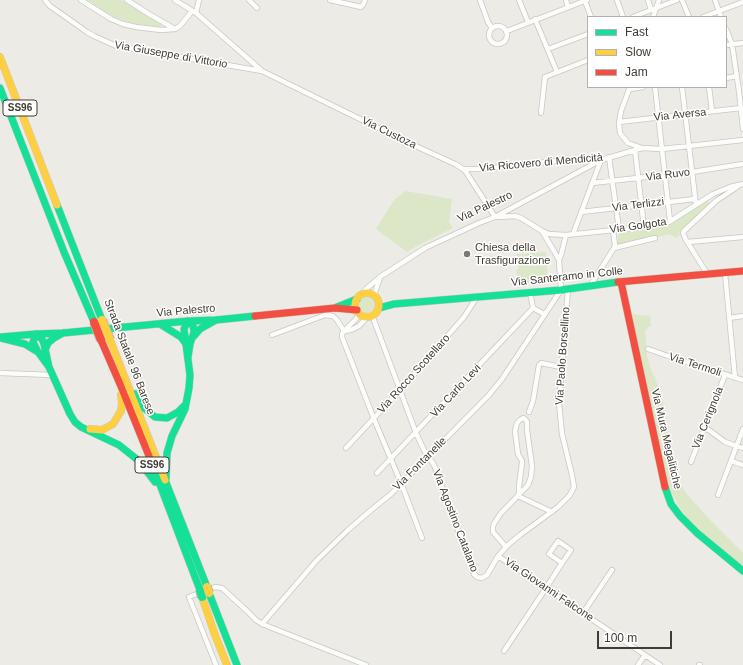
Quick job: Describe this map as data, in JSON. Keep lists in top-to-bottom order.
{
  "streets": {
    "main road": [
      "SS96",
      "Via Palestro",
      "Via Santeramo in Colle",
      "Strada Statale 96 Barese",
      "Via Mura Megalitiche"
    ],
    "street": [
      "Via Giuseppe di Vittorio",
      "Via Aversa",
      "Via Custoza",
      "Via Ricovero di Mendicità",
      "Via Ruvo",
      "Via Terlizzi",
      "Via Golgota",
      "Via Paolo Borsellino",
      "Via Termoli",
      "Via Rocco Scotellaro",
      "Via Carlo Levi",
      "Via Cerignola",
      "Via Fontanelle",
      "Via Agostino Catalano",
      "Via Giovanni Falcone"
    ]
  },
  "crossings": [
    ["Via Giuseppe di Vittorio", "Via Custoza"],
    ["Via Custoza", "Via Ricovero di Mendicità"],
    ["Via Custoza", "Via Palestro"],
    ["Via Ricovero di Mendicità", "Via Palestro"],
    ["Via Santeramo in Colle", "Via Paolo Borsellino"],
    ["Via Santeramo in Colle", "Via Rocco Scotellaro"],
    ["Via Santeramo in Colle", "Via Mura Megalitiche"],
    ["Via Santeramo in Colle", "Via Fontanelle"],
    ["Via Paolo Borsellino", "Via Fontanelle"],
    ["Via Paolo Borsellino", "Via Agostino Catalano"],
    ["Via Paolo Borsellino", "Via Giovanni Falcone"],
    ["Via Termoli", "Via Cerignola"],
    ["Via Fontanelle", "Via Agostino Catalano"],
    ["Via Agostino Catalano", "Via Giovanni Falcone"]
  ],
  "places": ["Chiesa della Trasfigurazione"],
  "legend": ["Fast", "Slow", "Jam"],
  "scale_bar": "100 m"
}
